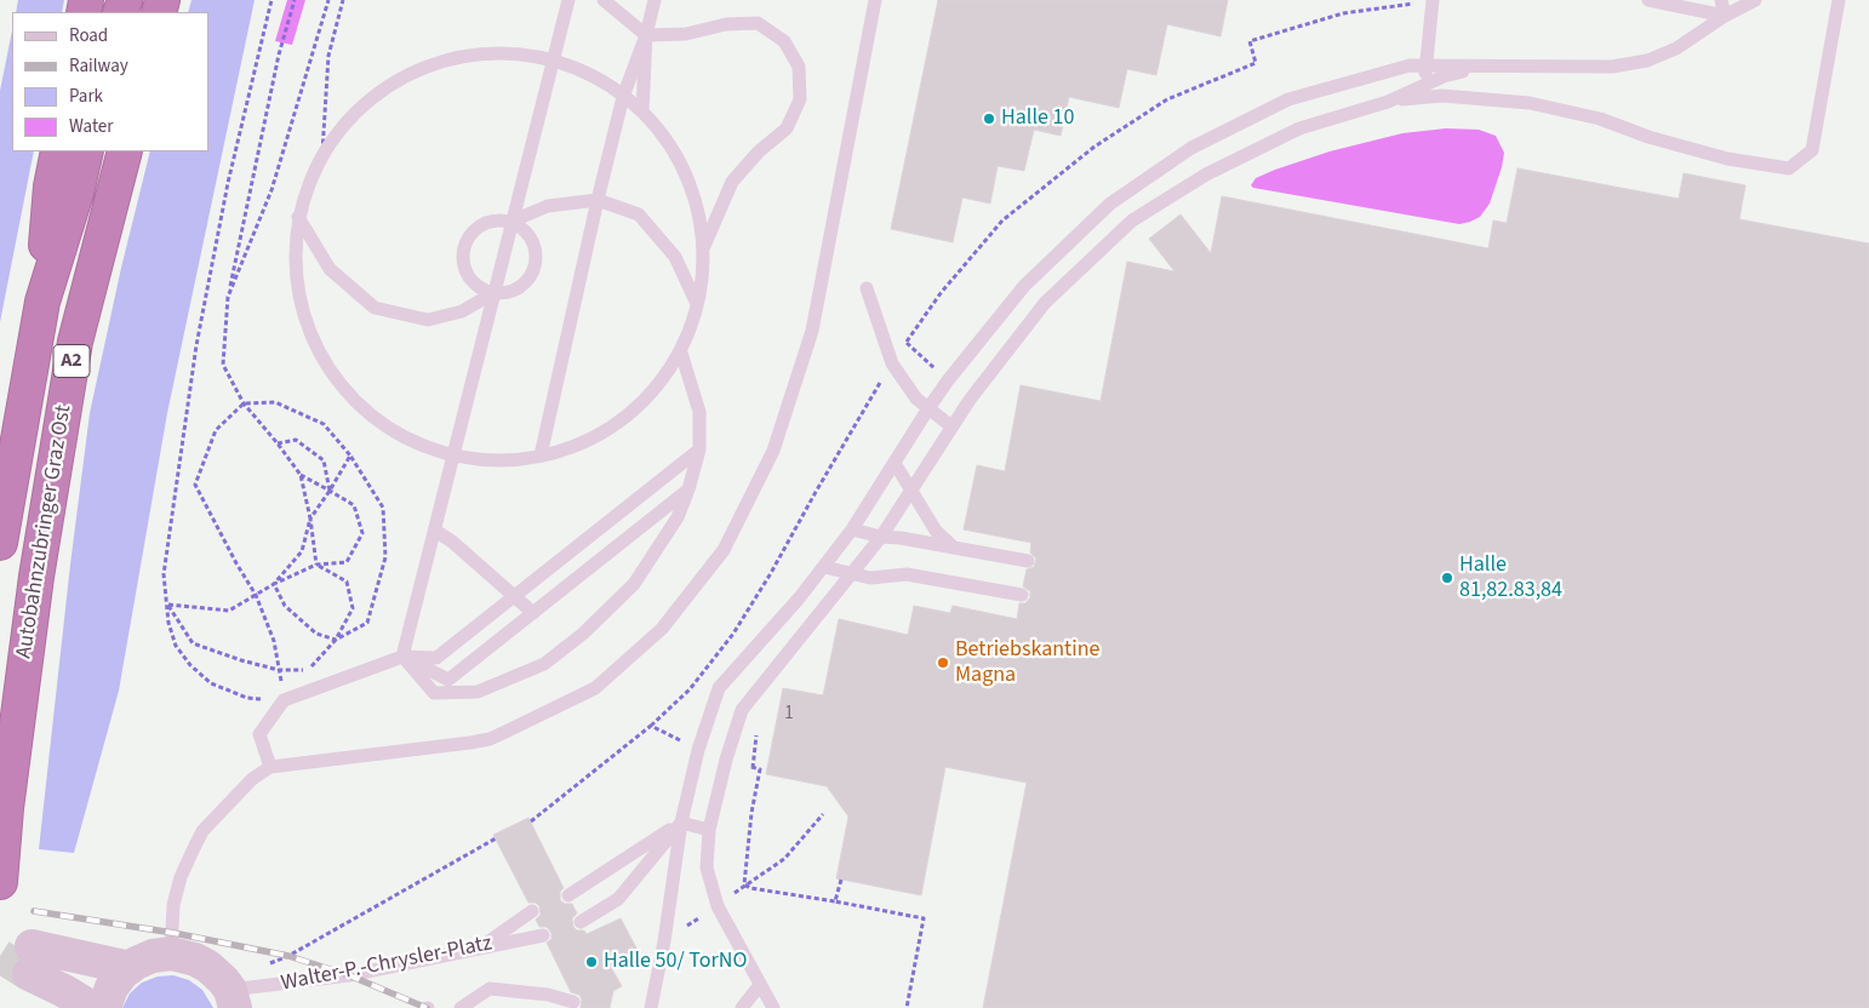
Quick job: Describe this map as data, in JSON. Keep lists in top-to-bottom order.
{
  "streets": {
    "highway": ["A2", "Autobahnzubringer Graz Ost"],
    "lane": ["Walter-P.-Chrysler-Platz"]
  },
  "places": [
    "Halle 10",
    "Halle 81,82.83,84",
    "Betriebskantine Magna",
    "Halle 50/ TorNO"
  ],
  "house_numbers": ["1"],
  "legend": [
    "Road",
    "Railway",
    "Park",
    "Water"
  ]
}
